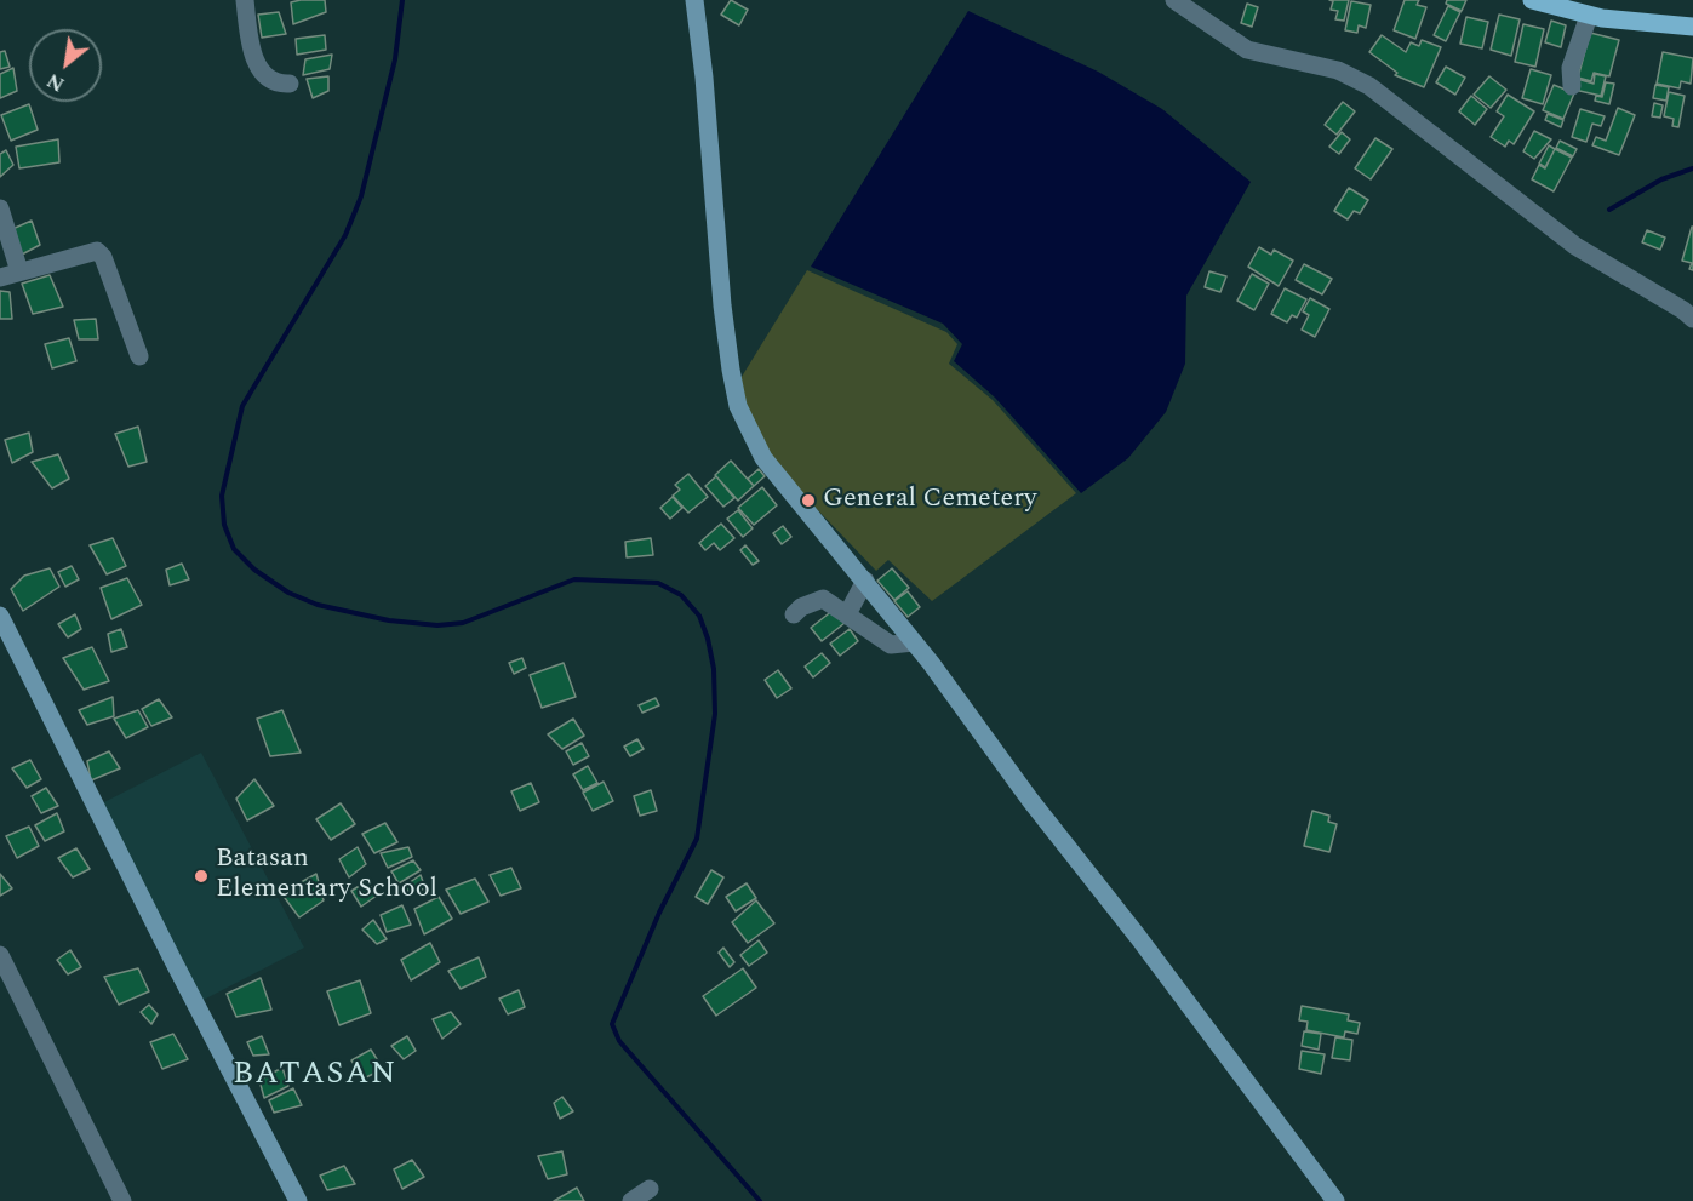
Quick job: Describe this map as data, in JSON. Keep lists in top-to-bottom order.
{
  "districts": ["BATASAN"],
  "places": ["General Cemetery", "Batasan Elementary School"],
  "north": "bottom left"
}
